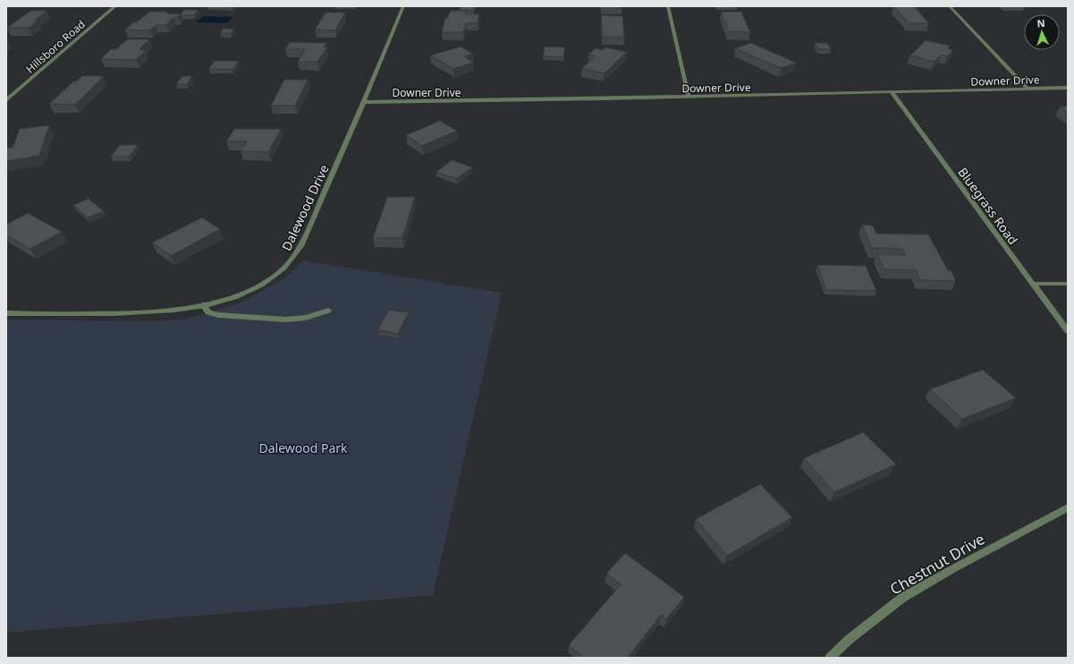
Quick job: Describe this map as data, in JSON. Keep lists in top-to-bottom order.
{
  "streets": {
    "street": [
      "Hillsboro Road",
      "Downer Drive",
      "Bluegrass Road",
      "Dalewood Drive",
      "Chestnut Drive"
    ]
  },
  "crossings": [
    ["Downer Drive", "Bluegrass Road"],
    ["Downer Drive", "Dalewood Drive"]
  ],
  "parks": ["Dalewood Park"],
  "north": "top"
}
